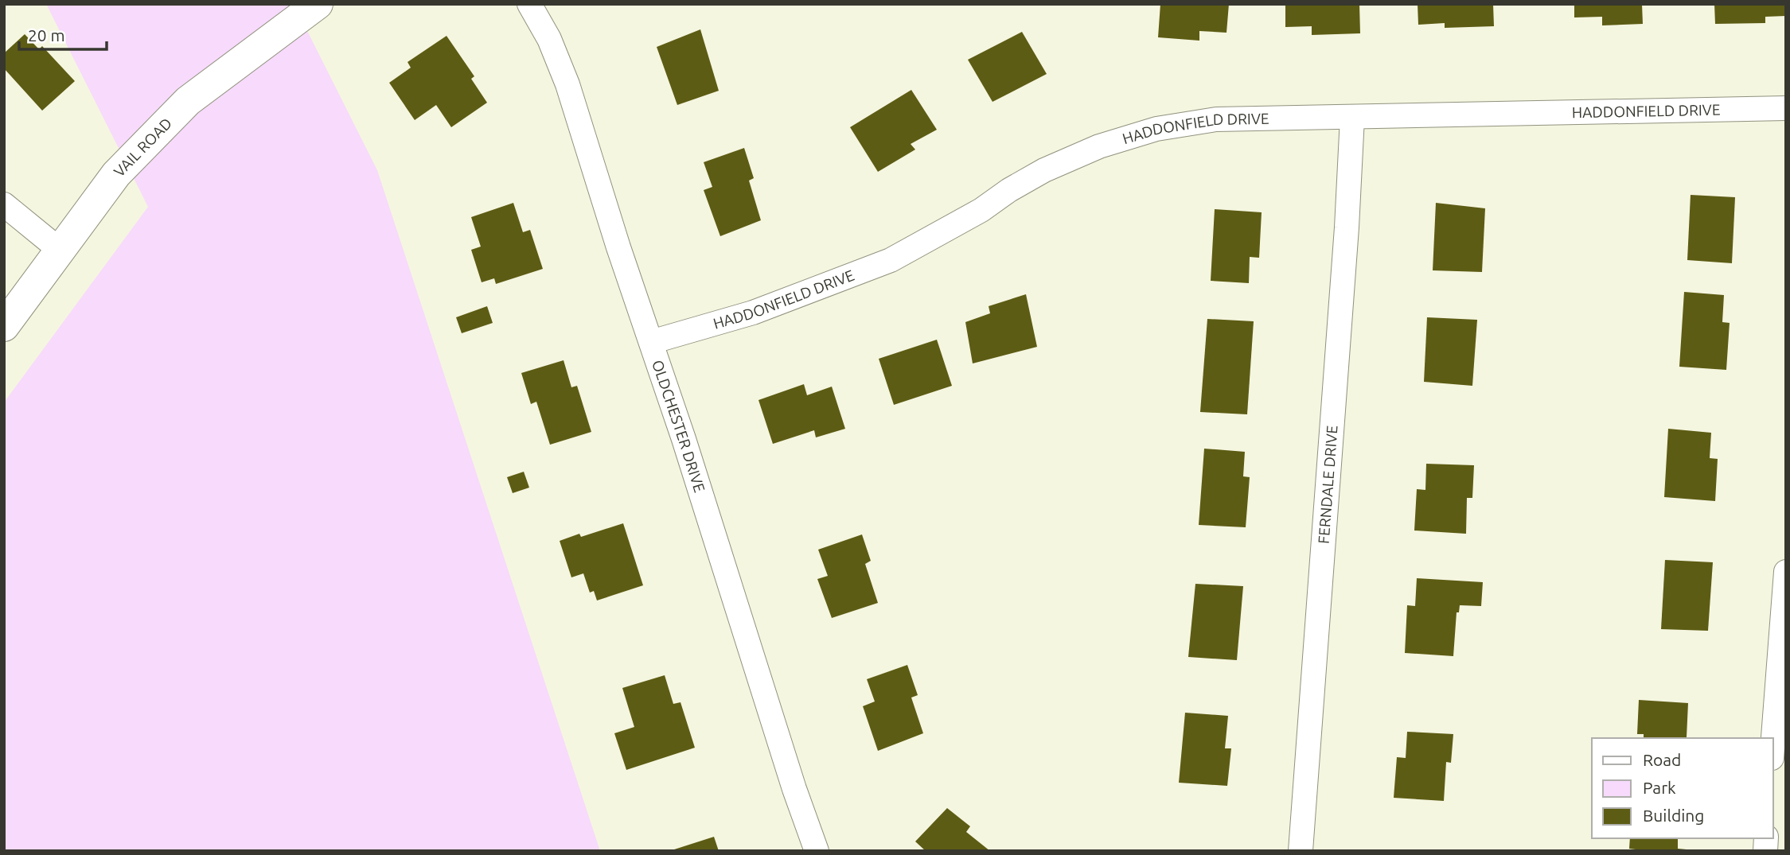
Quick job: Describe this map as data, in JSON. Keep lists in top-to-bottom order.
{
  "streets": {
    "street": [
      "HADDONFIELD DRIVE",
      "VAIL ROAD",
      "OLDCHESTER DRIVE",
      "FERNDALE DRIVE"
    ]
  },
  "crossings": [
    ["HADDONFIELD DRIVE", "OLDCHESTER DRIVE"],
    ["HADDONFIELD DRIVE", "FERNDALE DRIVE"]
  ],
  "legend": ["Road", "Park", "Building"],
  "scale_bar": "20 m"
}
